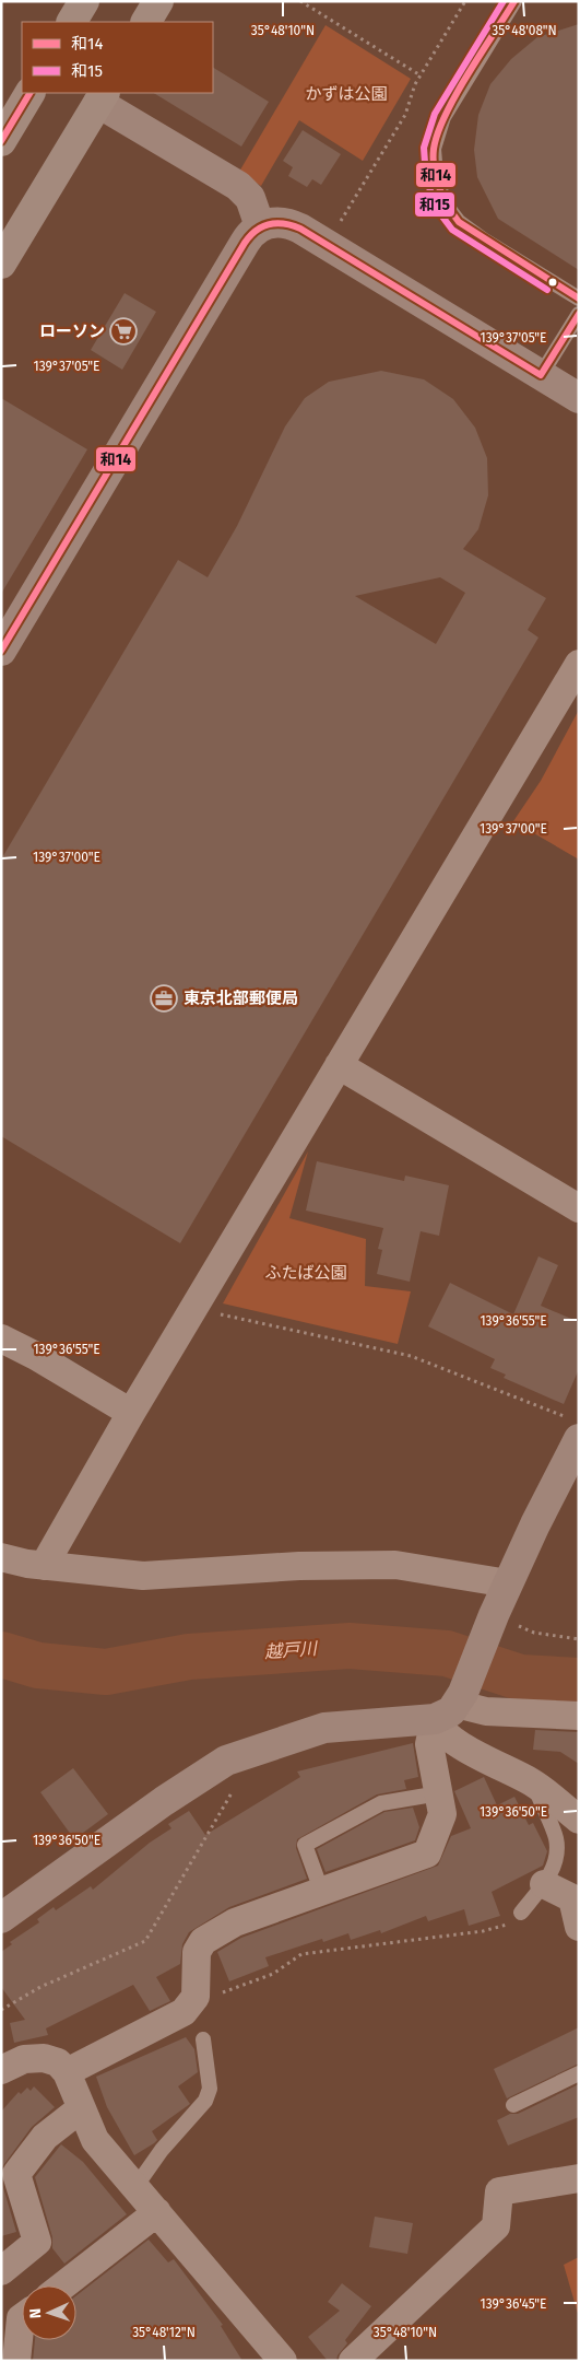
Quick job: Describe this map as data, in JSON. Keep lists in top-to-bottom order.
{
  "water": ["越戸川"],
  "parks": ["かずは公園", "ふたば公園"],
  "places": {
    "supermarket": ["ローソン"],
    "office": ["東京北部郵便局"]
  },
  "lines": ["transit line 和14", "transit line 和15"],
  "legend": ["和14", "和15"],
  "north": "left",
  "coordinates": [
    "35°48'10\"N",
    "35°48'08\"N",
    "139°37'05\"E",
    "139°37'00\"E",
    "139°36'55\"E",
    "139°36'50\"E",
    "139°36'45\"E",
    "35°48'12\"N"
  ]
}
